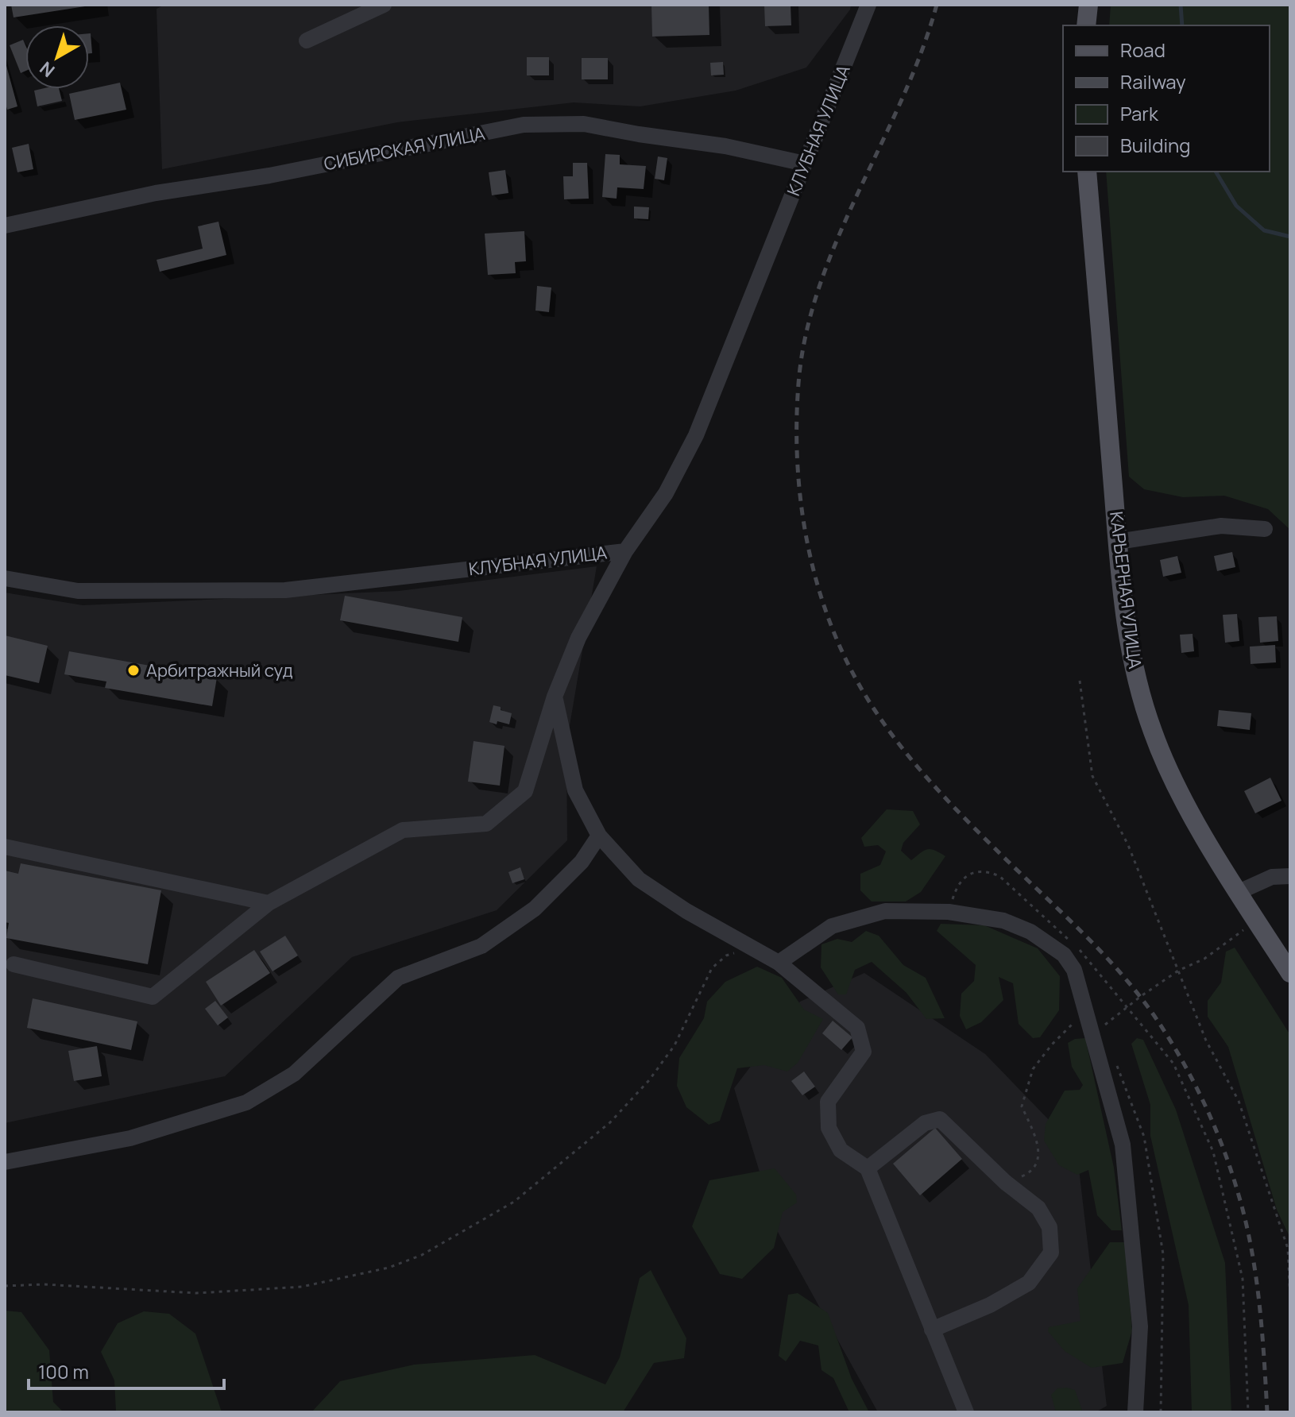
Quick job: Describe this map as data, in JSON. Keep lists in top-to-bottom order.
{
  "streets": {
    "main road": ["КАРЬЕРНАЯ УЛИЦА"],
    "street": ["КЛУБНАЯ УЛИЦА", "СИБИРСКАЯ УЛИЦА"]
  },
  "crossings": [
    ["КЛУБНАЯ УЛИЦА", "СИБИРСКАЯ УЛИЦА"]
  ],
  "places": ["Арбитражный суд"],
  "legend": [
    "Road",
    "Railway",
    "Park",
    "Building"
  ],
  "scale_bar": "100 m",
  "north": "bottom left"
}
